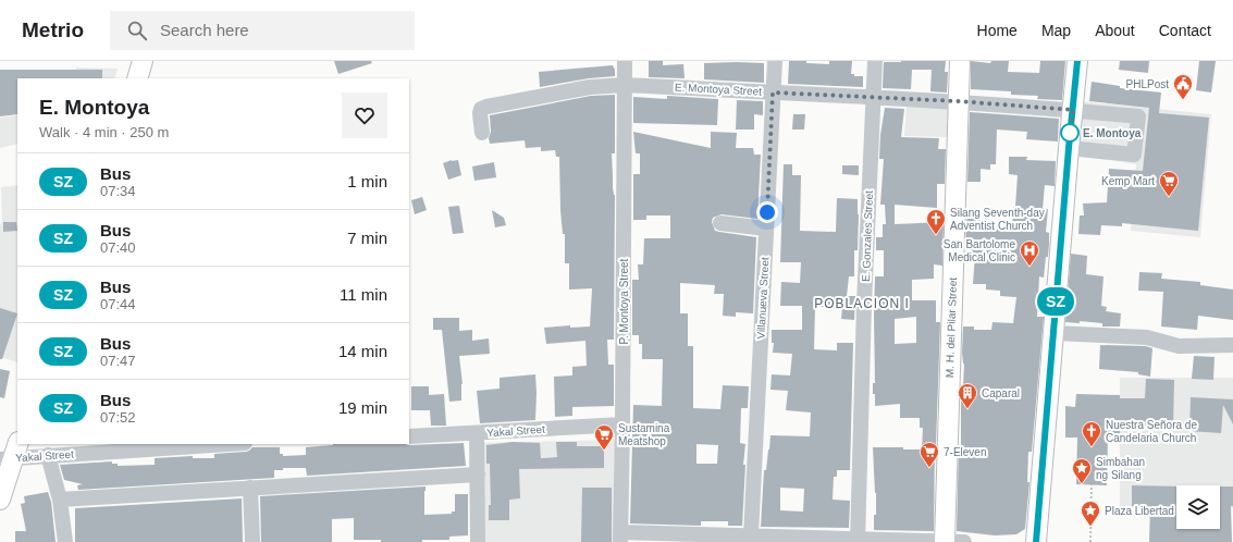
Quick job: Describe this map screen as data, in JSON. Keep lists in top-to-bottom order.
{
  "streets": {
    "main road": ["M. H. del Pilar Street"],
    "street": [
      "E. Montoya Street",
      "E. Gonzales Street",
      "Villanueva Street",
      "P. Montoya Street",
      "Yakal Street"
    ]
  },
  "crossings": [
    ["E. Montoya Street", "E. Gonzales Street"],
    ["E. Montoya Street", "Villanueva Street"],
    ["E. Montoya Street", "P. Montoya Street"],
    ["E. Montoya Street", "M. H. del Pilar Street"],
    ["P. Montoya Street", "Yakal Street"]
  ],
  "districts": ["POBLACION I"],
  "places": {
    "public building": ["PHLPost"],
    "other": ["E. Montoya"],
    "supermarket": ["Kemp Mart", "Sustamina Meatshop", "7-Eleven"],
    "church": ["Silang Seventh-day Adventist Church", "Nuestra Señora de Candelaria Church"],
    "hospital": ["San Bartolome Medical Clinic"],
    "building": ["Caparal"],
    "place": ["Simbahan ng Silang", "Plaza Libertad"]
  },
  "lines": ["bus line SZ"],
  "page": {
    "header": "Metrio",
    "search": "Search here",
    "nav": [
      "Home",
      "Map",
      "About",
      "Contact"
    ],
    "on_map": "SZ",
    "heading": ["E. Montoya", "Walk · 4 min · 250 m"],
    "list": [
      {
        "mark": "SZ",
        "name": "Bus",
        "note": "07:34",
        "value": "1 min"
      },
      {
        "mark": "SZ",
        "name": "Bus",
        "note": "07:40",
        "value": "7 min"
      },
      {
        "mark": "SZ",
        "name": "Bus",
        "note": "07:44",
        "value": "11 min"
      },
      {
        "mark": "SZ",
        "name": "Bus",
        "note": "07:47",
        "value": "14 min"
      },
      {
        "mark": "SZ",
        "name": "Bus",
        "note": "07:52",
        "value": "19 min"
      }
    ]
  }
}
